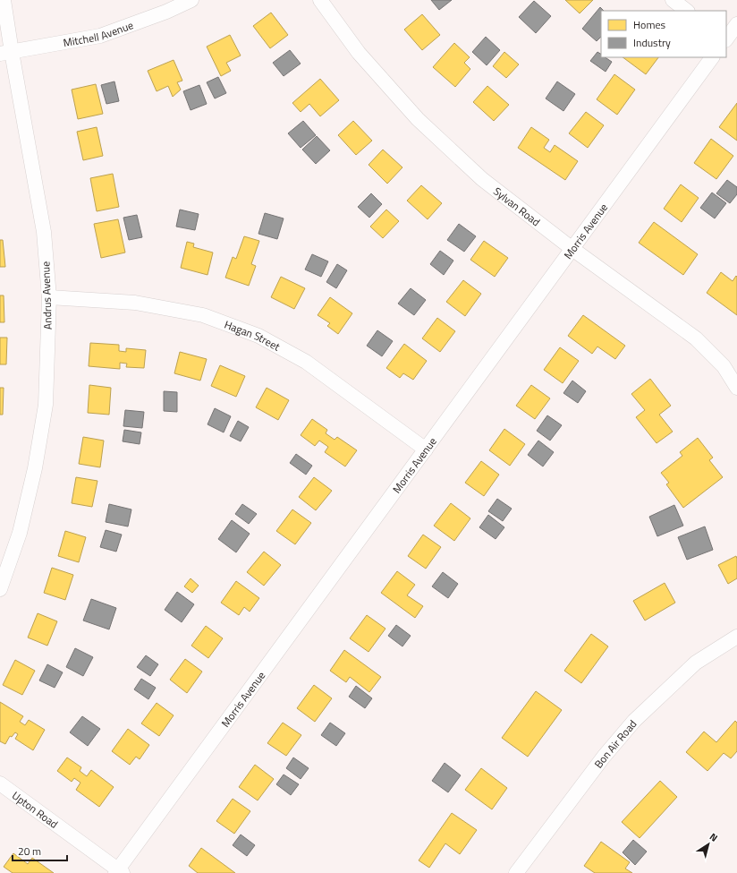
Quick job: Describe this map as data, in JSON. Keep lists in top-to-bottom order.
{
  "streets": {
    "street": [
      "Mitchell Avenue",
      "Sylvan Road",
      "Morris Avenue",
      "Andrus Avenue",
      "Hagan Street",
      "Bon Air Road",
      "Upton Road"
    ]
  },
  "crossings": [
    ["Mitchell Avenue", "Andrus Avenue"],
    ["Sylvan Road", "Morris Avenue"],
    ["Morris Avenue", "Hagan Street"],
    ["Morris Avenue", "Upton Road"],
    ["Andrus Avenue", "Hagan Street"]
  ],
  "legend": ["Homes", "Industry"],
  "scale_bar": "20 m",
  "north": "top right"
}
